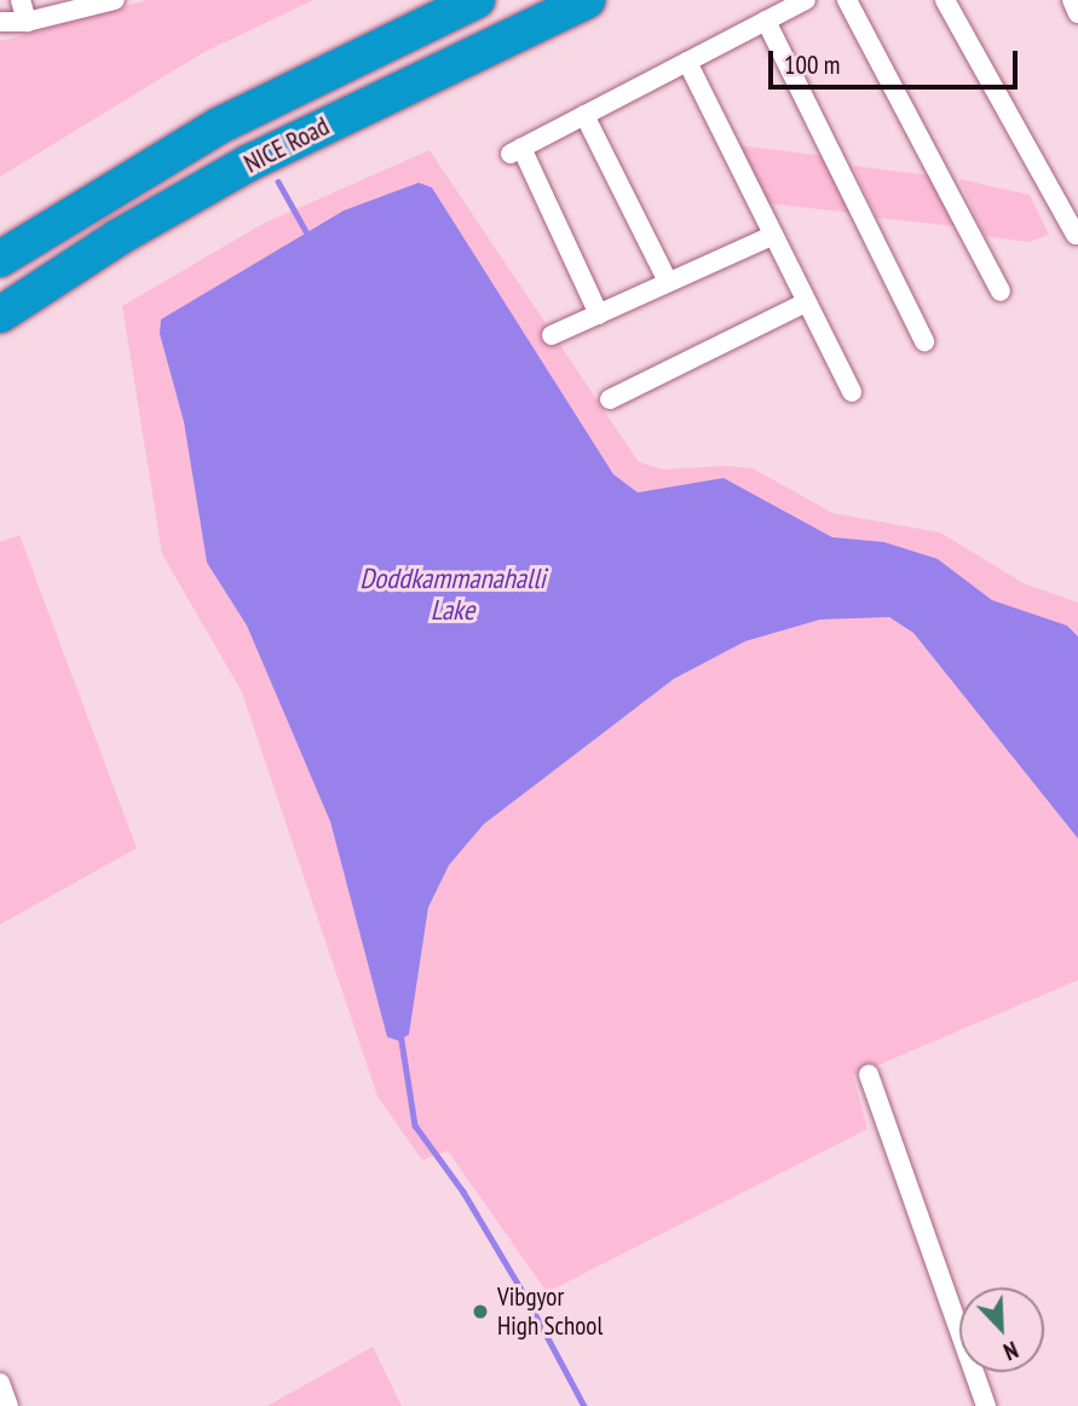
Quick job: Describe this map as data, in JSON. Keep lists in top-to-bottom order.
{
  "streets": {
    "highway": ["NICE Road"]
  },
  "water": ["Doddkammanahalli Lake"],
  "places": ["Vibgyor High School"],
  "scale_bar": "100 m",
  "north": "bottom right"
}
